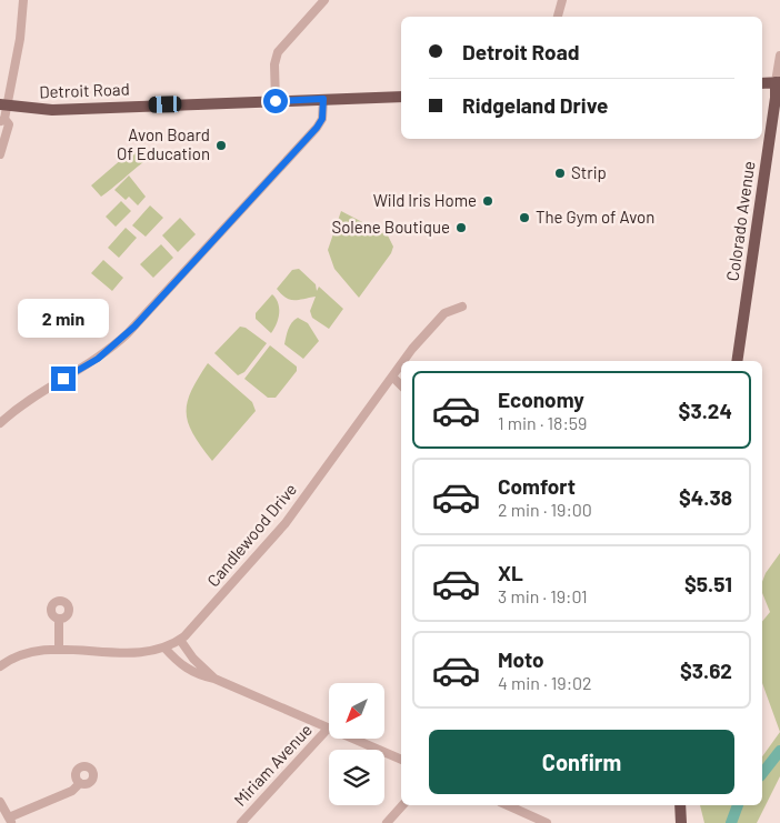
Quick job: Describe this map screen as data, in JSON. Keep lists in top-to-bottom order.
{
  "streets": {
    "main road": ["Detroit Road", "Colorado Avenue"],
    "street": ["Candlewood Drive", "Miriam Avenue"]
  },
  "places": [
    "Avon Board Of Education",
    "Strip",
    "Wild Iris Home",
    "The Gym of Avon",
    "Solene Boutique"
  ],
  "north": "bottom left",
  "page": {
    "banner": ["Detroit Road", "Ridgeland Drive"],
    "bubble": "2 min",
    "list": [
      {
        "name": "Economy",
        "note": "1 min · 18:59",
        "value": "$3.24"
      },
      {
        "name": "Comfort",
        "note": "2 min · 19:00",
        "value": "$4.38"
      },
      {
        "name": "XL",
        "note": "3 min · 19:01",
        "value": "$5.51"
      },
      {
        "name": "Moto",
        "note": "4 min · 19:02",
        "value": "$3.62"
      }
    ],
    "buttons": "Confirm"
  }
}
